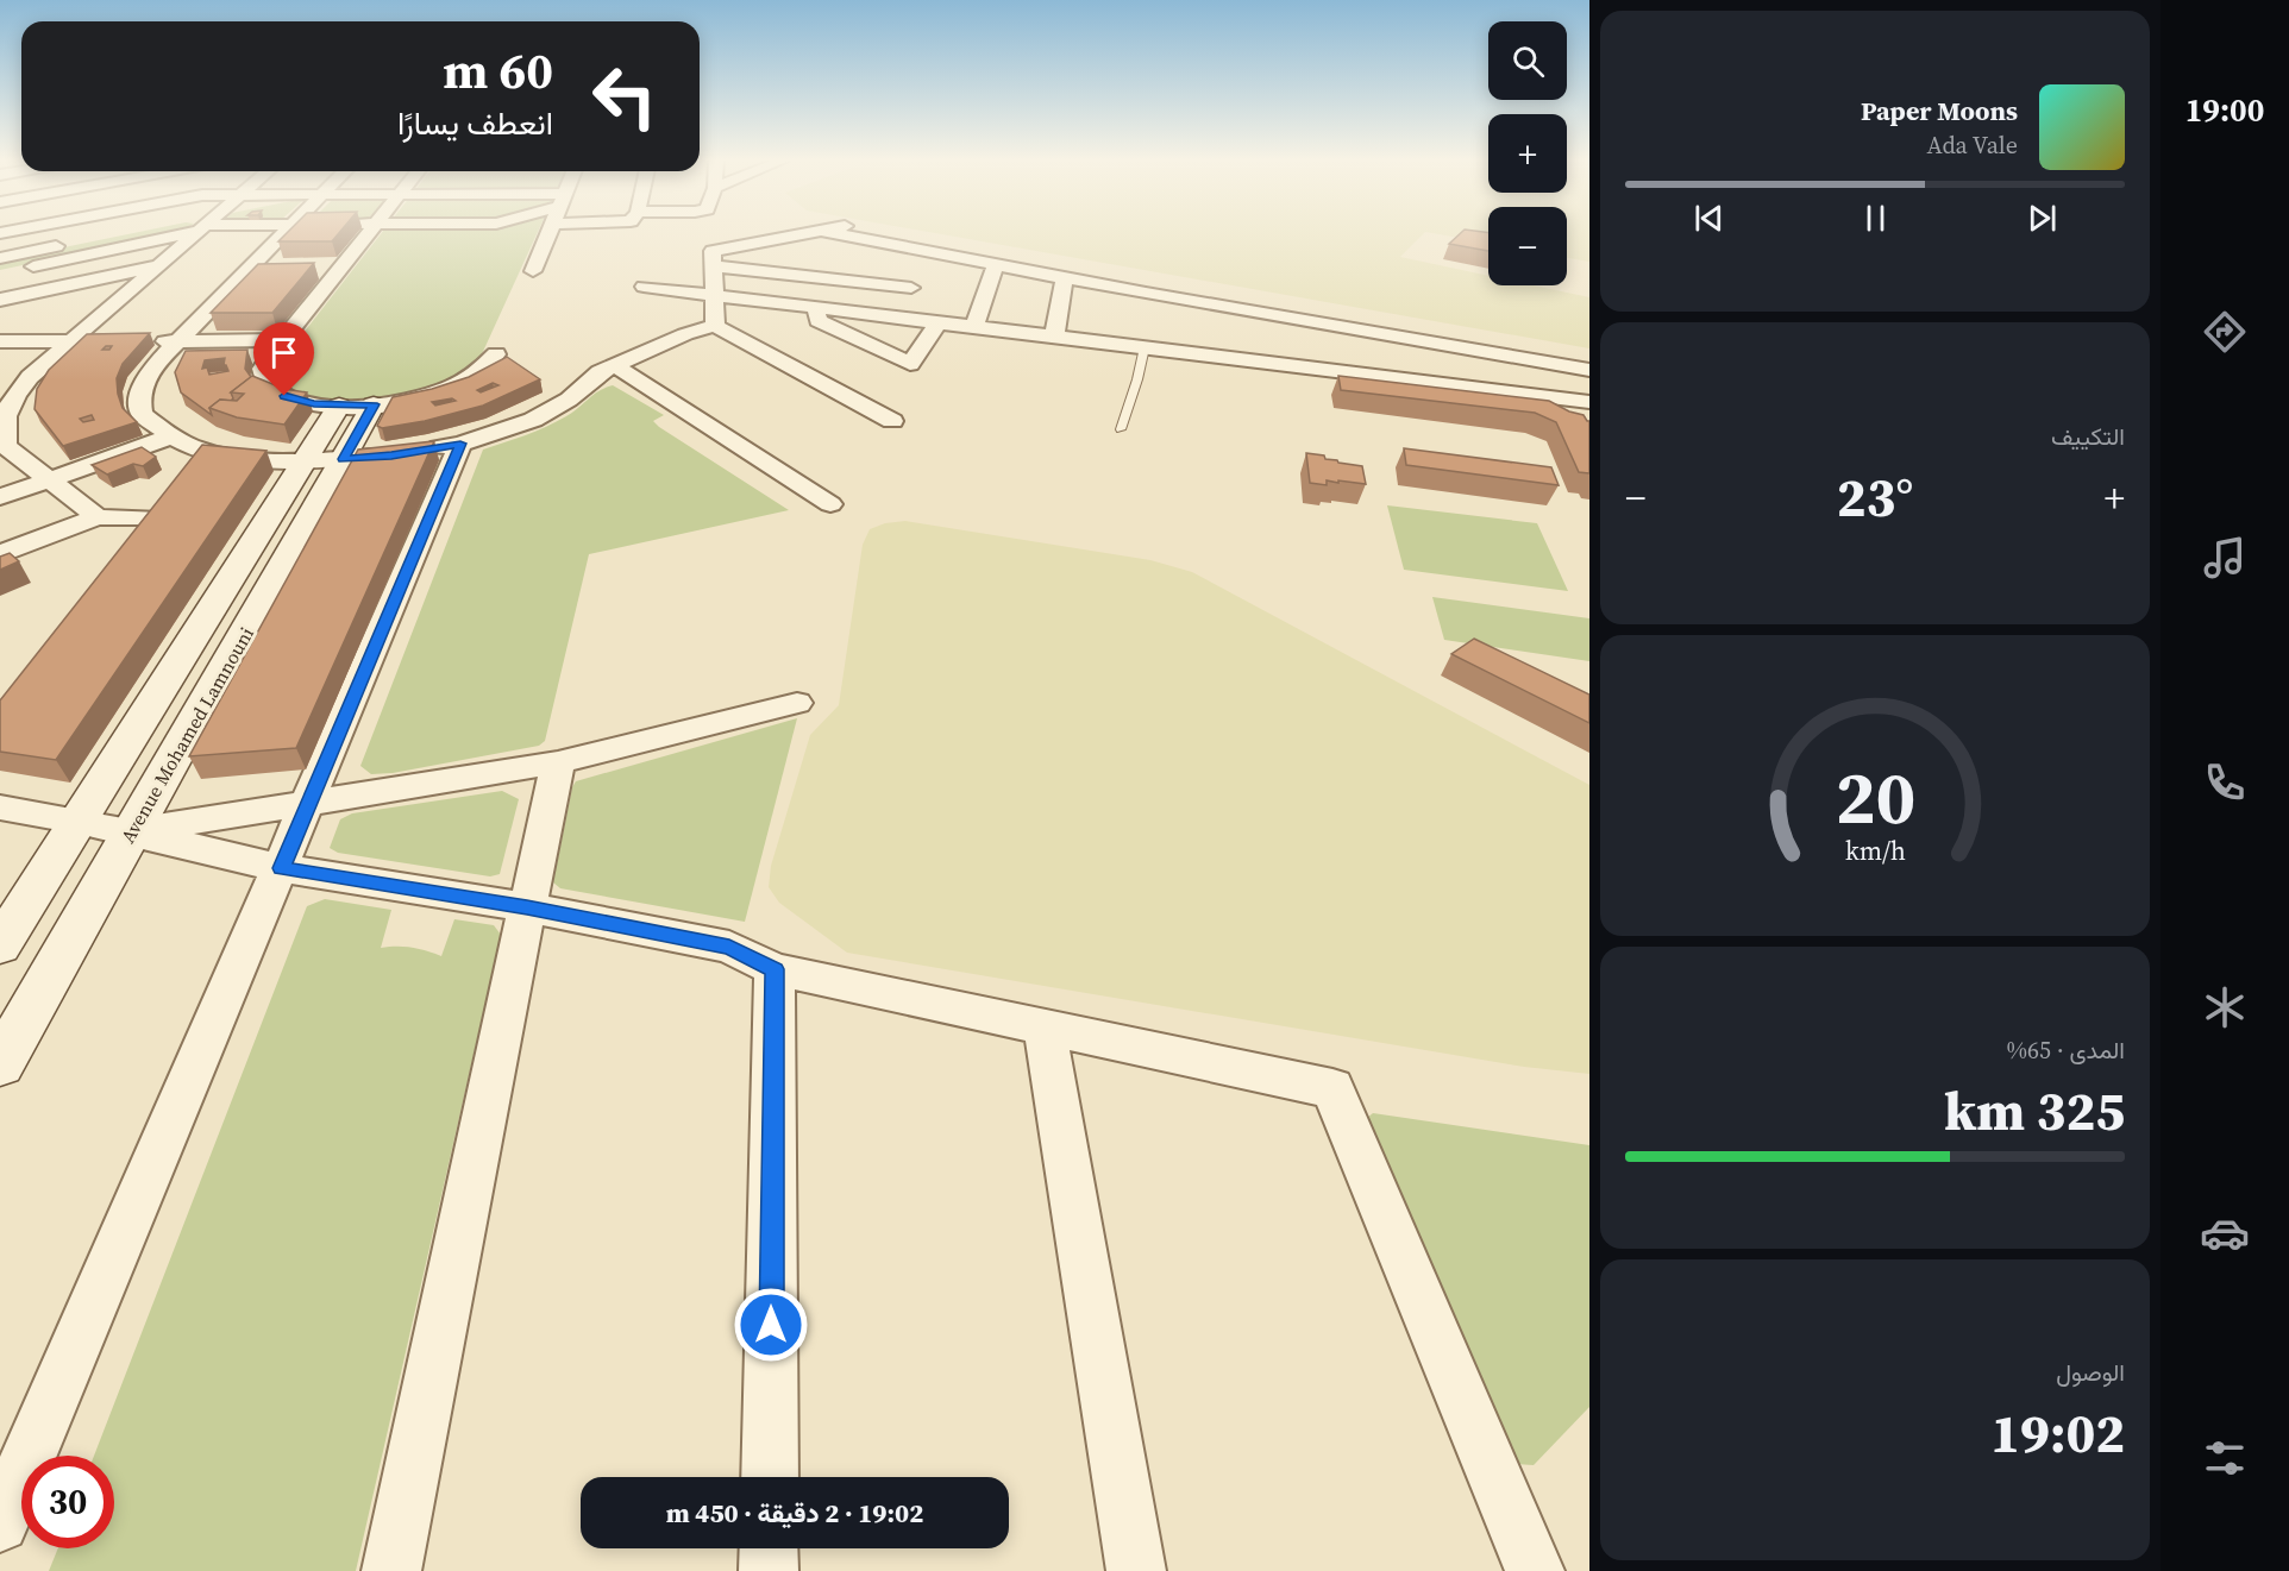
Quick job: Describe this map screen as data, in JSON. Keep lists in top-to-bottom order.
{
  "streets": {
    "street": ["Avenue Mohamed Lamnouni"]
  },
  "page": {
    "tabs": "19:00",
    "map_buttons": ["+", "−"],
    "turn": ["60 m", "انعطف يسارًا"],
    "song": ["Paper Moons", "Ada Vale"],
    "tile": [
      "التكييف",
      ["المدى · 65%", "325 km"],
      ["الوصول", "19:02"]
    ],
    "heat": ["−", "23°", "+"],
    "limit": "30",
    "trip": "19:02 · 2 دقيقة · 450 m",
    "gauge": ["20", "km/h"]
  }
}
